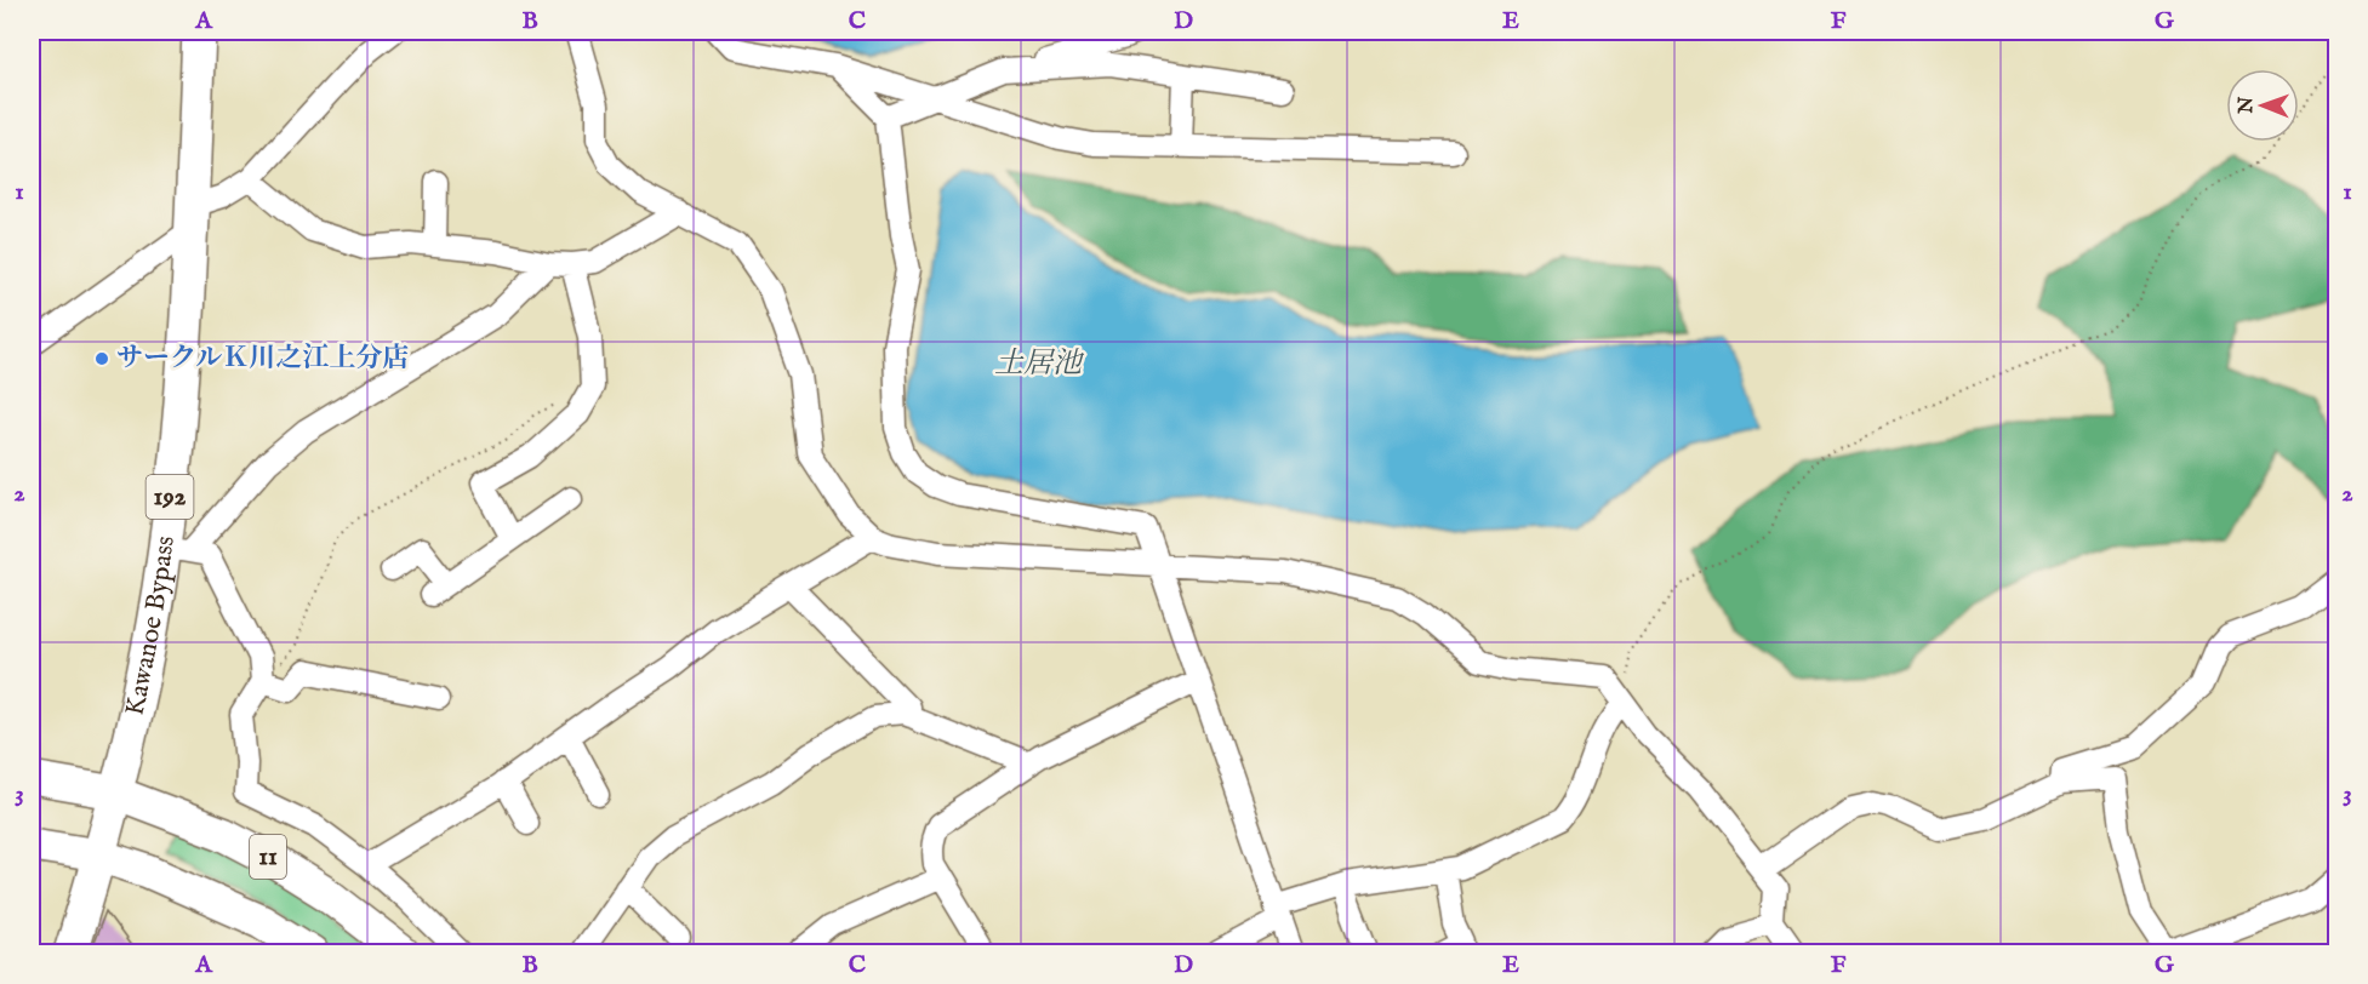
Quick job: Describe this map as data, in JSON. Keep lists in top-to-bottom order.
{
  "streets": {
    "highway": ["192", "Kawanoe Bypass", "11"]
  },
  "crossings": [
    ["Kawanoe Bypass", "11"]
  ],
  "water": ["土居池"],
  "places": ["サークルＫ川之江上分店"],
  "north": "left",
  "grid": {
    "columns": [
      "A",
      "B",
      "C",
      "D",
      "E",
      "F",
      "G"
    ],
    "rows": ["1", "2", "3"]
  }
}
